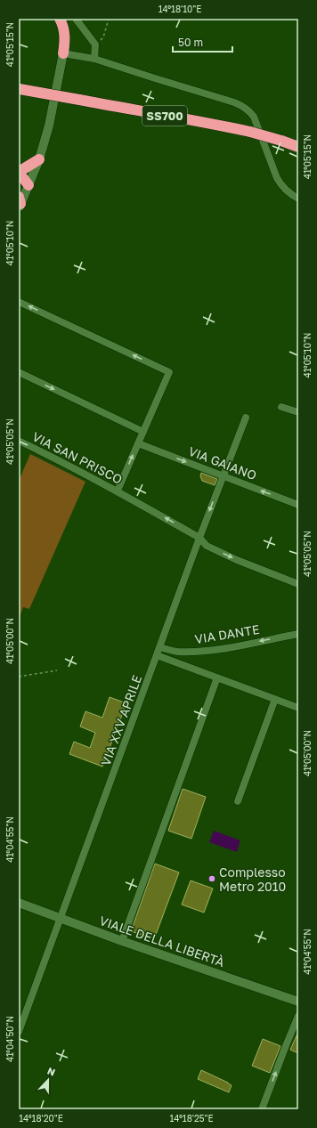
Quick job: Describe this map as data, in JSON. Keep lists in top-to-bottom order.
{
  "streets": {
    "highway": ["SS700"],
    "street": [
      "VIA SAN PRISCO",
      "VIA GAIANO",
      "VIA DANTE",
      "VIA XXV APRILE",
      "VIALE DELLA LIBERTÀ"
    ]
  },
  "crossings": [
    ["VIA SAN PRISCO", "VIA XXV APRILE"],
    ["VIA GAIANO", "VIA XXV APRILE"],
    ["VIA DANTE", "VIA XXV APRILE"],
    ["VIA XXV APRILE", "VIALE DELLA LIBERTÀ"]
  ],
  "places": ["Complesso Metro 2010"],
  "scale_bar": "50 m",
  "north": "top",
  "coordinates": [
    "14°18'10\"E",
    "41°05'15\"N",
    "41°05'10\"N",
    "41°05'05\"N",
    "41°05'00\"N",
    "41°04'55\"N",
    "41°04'50\"N",
    "14°18'20\"E",
    "14°18'25\"E"
  ]
}
